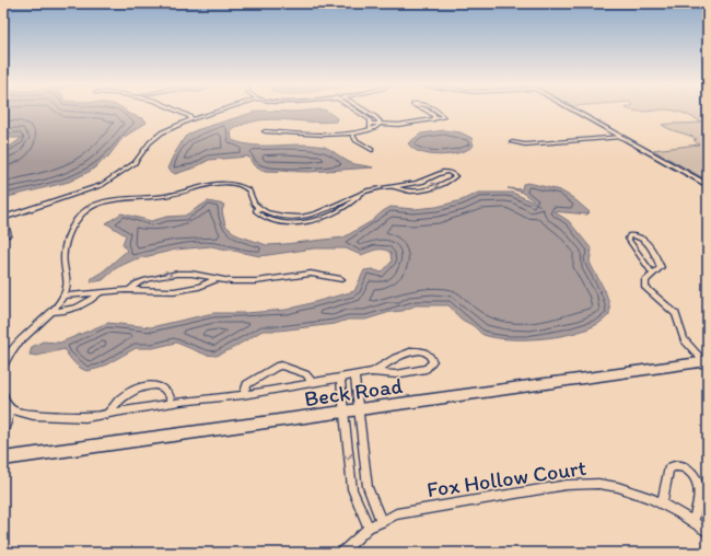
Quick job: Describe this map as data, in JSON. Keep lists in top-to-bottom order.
{
  "streets": {
    "main road": ["Beck Road"],
    "street": ["Fox Hollow Court"]
  }
}
